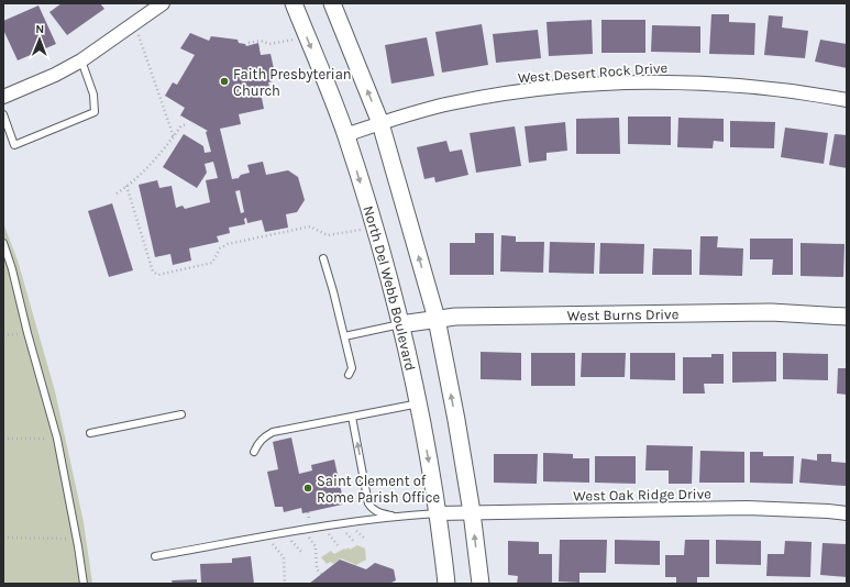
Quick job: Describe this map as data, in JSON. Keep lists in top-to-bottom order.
{
  "streets": {
    "street": [
      "West Desert Rock Drive",
      "North Del Webb Boulevard",
      "West Burns Drive",
      "West Oak Ridge Drive"
    ]
  },
  "crossings": [
    ["West Desert Rock Drive", "North Del Webb Boulevard"],
    ["North Del Webb Boulevard", "West Burns Drive"],
    ["North Del Webb Boulevard", "West Oak Ridge Drive"]
  ],
  "places": ["Faith Presbyterian Church", "Saint Clement of Rome Parish Office"],
  "north": "top"
}
